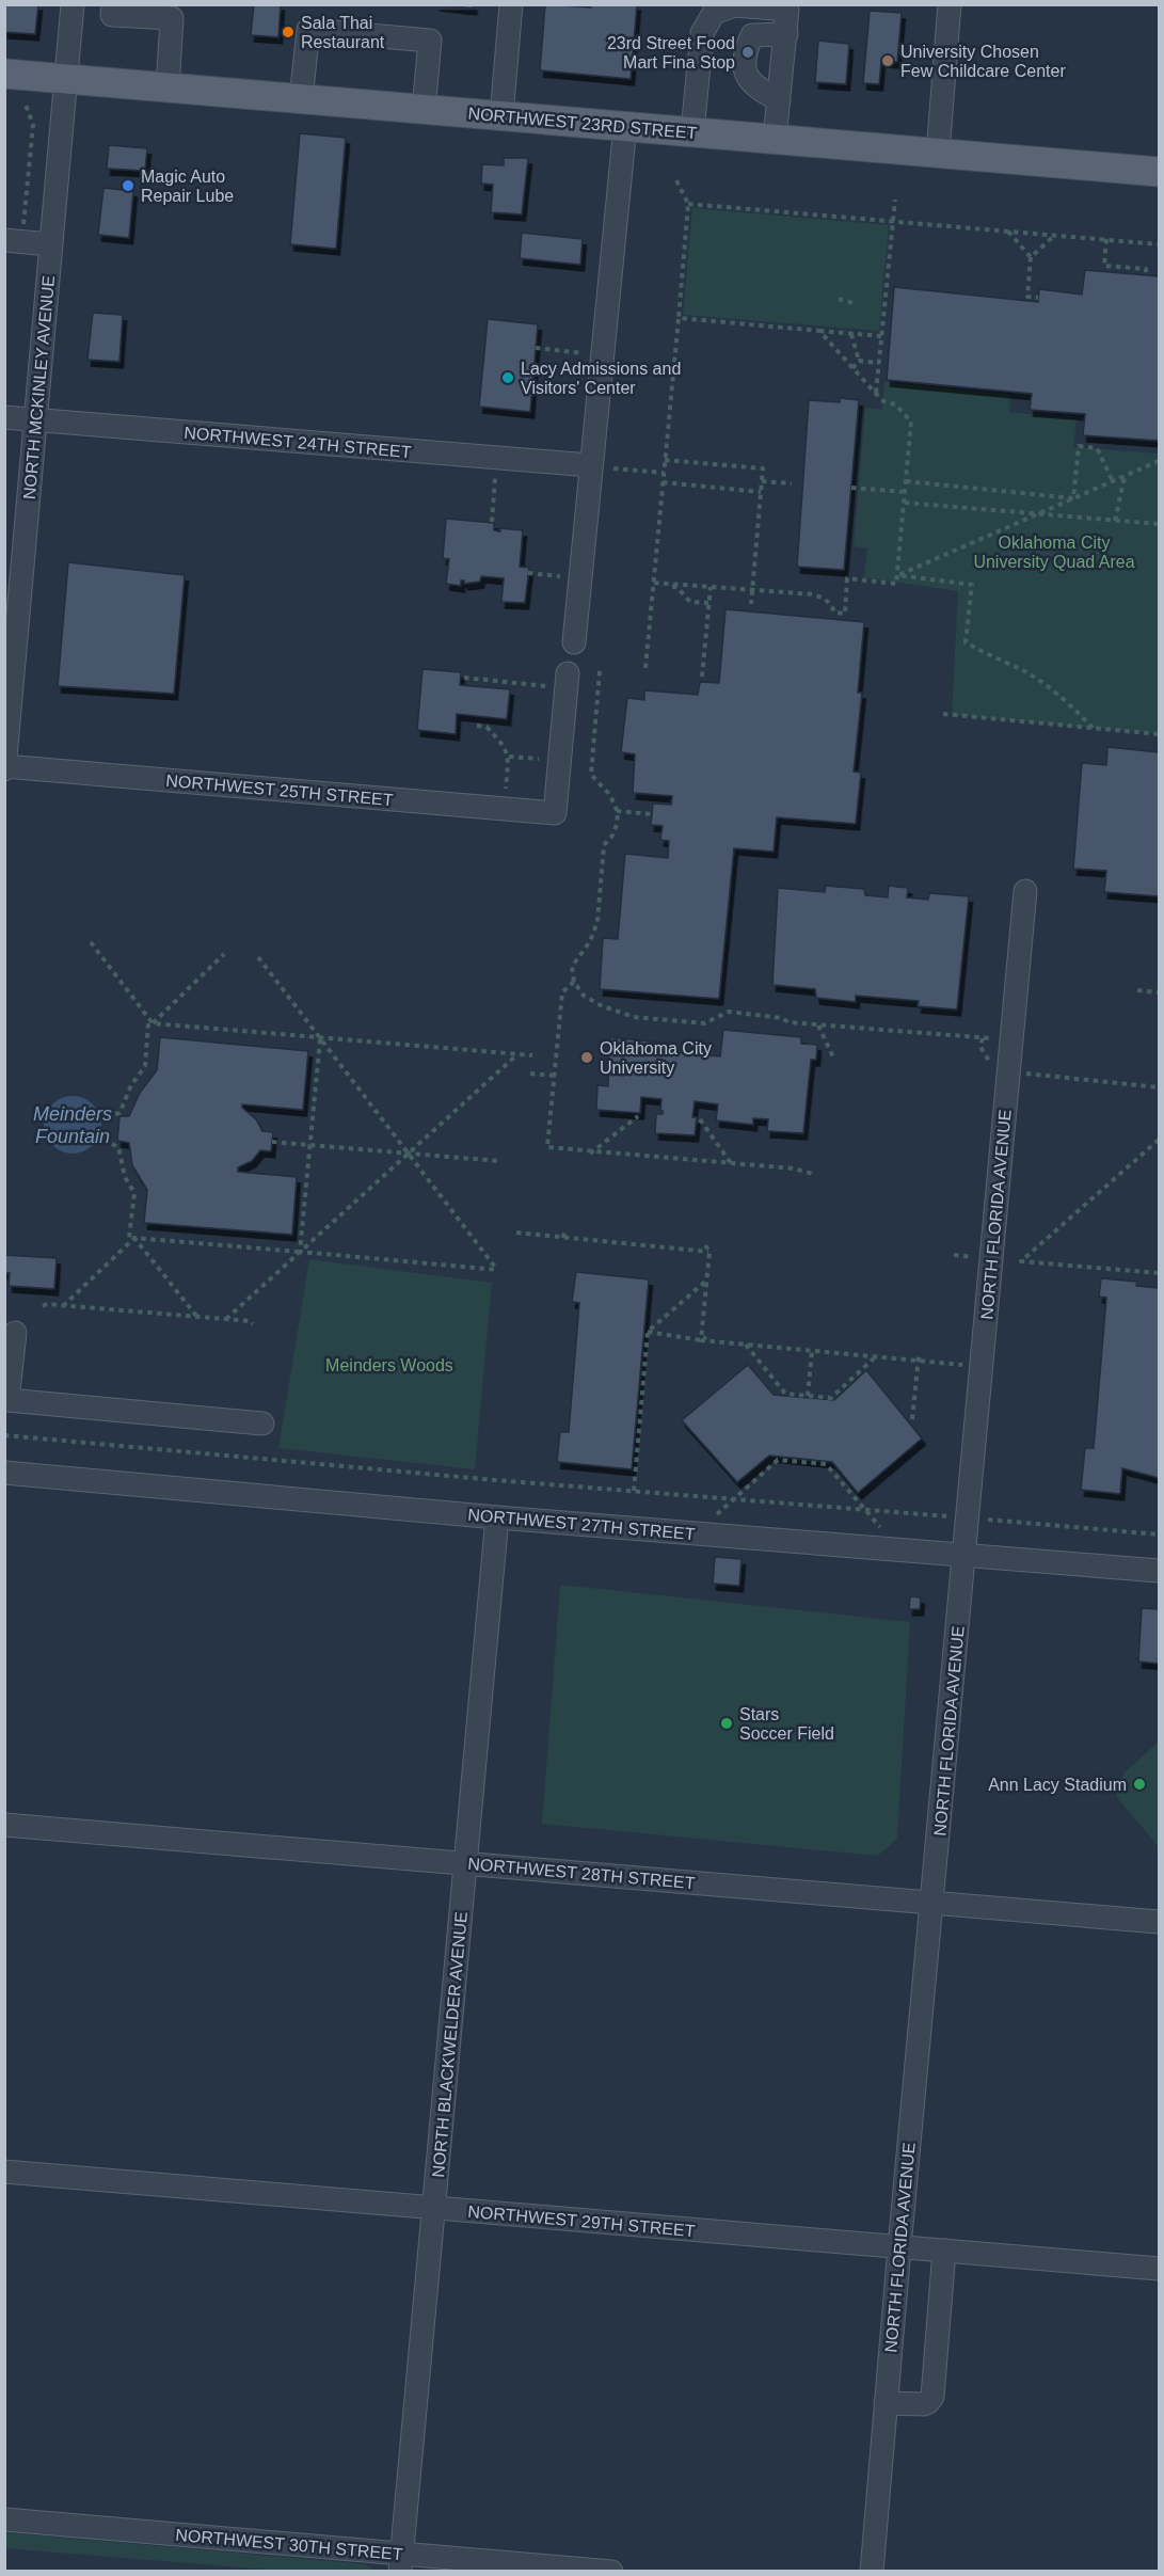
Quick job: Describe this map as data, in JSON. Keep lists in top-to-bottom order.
{
  "streets": {
    "main road": ["NORTHWEST 23RD STREET"],
    "street": [
      "NORTH MCKINLEY AVENUE",
      "NORTHWEST 24TH STREET",
      "NORTHWEST 25TH STREET",
      "NORTH FLORIDA AVENUE",
      "NORTHWEST 27TH STREET",
      "NORTHWEST 28TH STREET",
      "NORTH BLACKWELDER AVENUE",
      "NORTHWEST 29TH STREET",
      "NORTHWEST 30TH STREET"
    ]
  },
  "crossings": [
    ["NORTHWEST 23RD STREET", "NORTH MCKINLEY AVENUE"],
    ["NORTH MCKINLEY AVENUE", "NORTHWEST 24TH STREET"],
    ["NORTH MCKINLEY AVENUE", "NORTHWEST 25TH STREET"],
    ["NORTH FLORIDA AVENUE", "NORTHWEST 27TH STREET"],
    ["NORTH FLORIDA AVENUE", "NORTHWEST 28TH STREET"],
    ["NORTH FLORIDA AVENUE", "NORTHWEST 29TH STREET"],
    ["NORTHWEST 27TH STREET", "NORTH BLACKWELDER AVENUE"],
    ["NORTHWEST 28TH STREET", "NORTH BLACKWELDER AVENUE"],
    ["NORTH BLACKWELDER AVENUE", "NORTHWEST 29TH STREET"],
    ["NORTH BLACKWELDER AVENUE", "NORTHWEST 30TH STREET"]
  ],
  "water": ["Meinders Fountain"],
  "parks": ["Oklahoma City University Quad Area", "Meinders Woods"],
  "places": [
    "Sala Thai Restaurant",
    "23rd Street Food Mart Fina Stop",
    "University Chosen Few Childcare Center",
    "Magic Auto Repair Lube",
    "Lacy Admissions and Visitors' Center",
    "Oklahoma City University",
    "Stars Soccer Field",
    "Ann Lacy Stadium"
  ]
}
